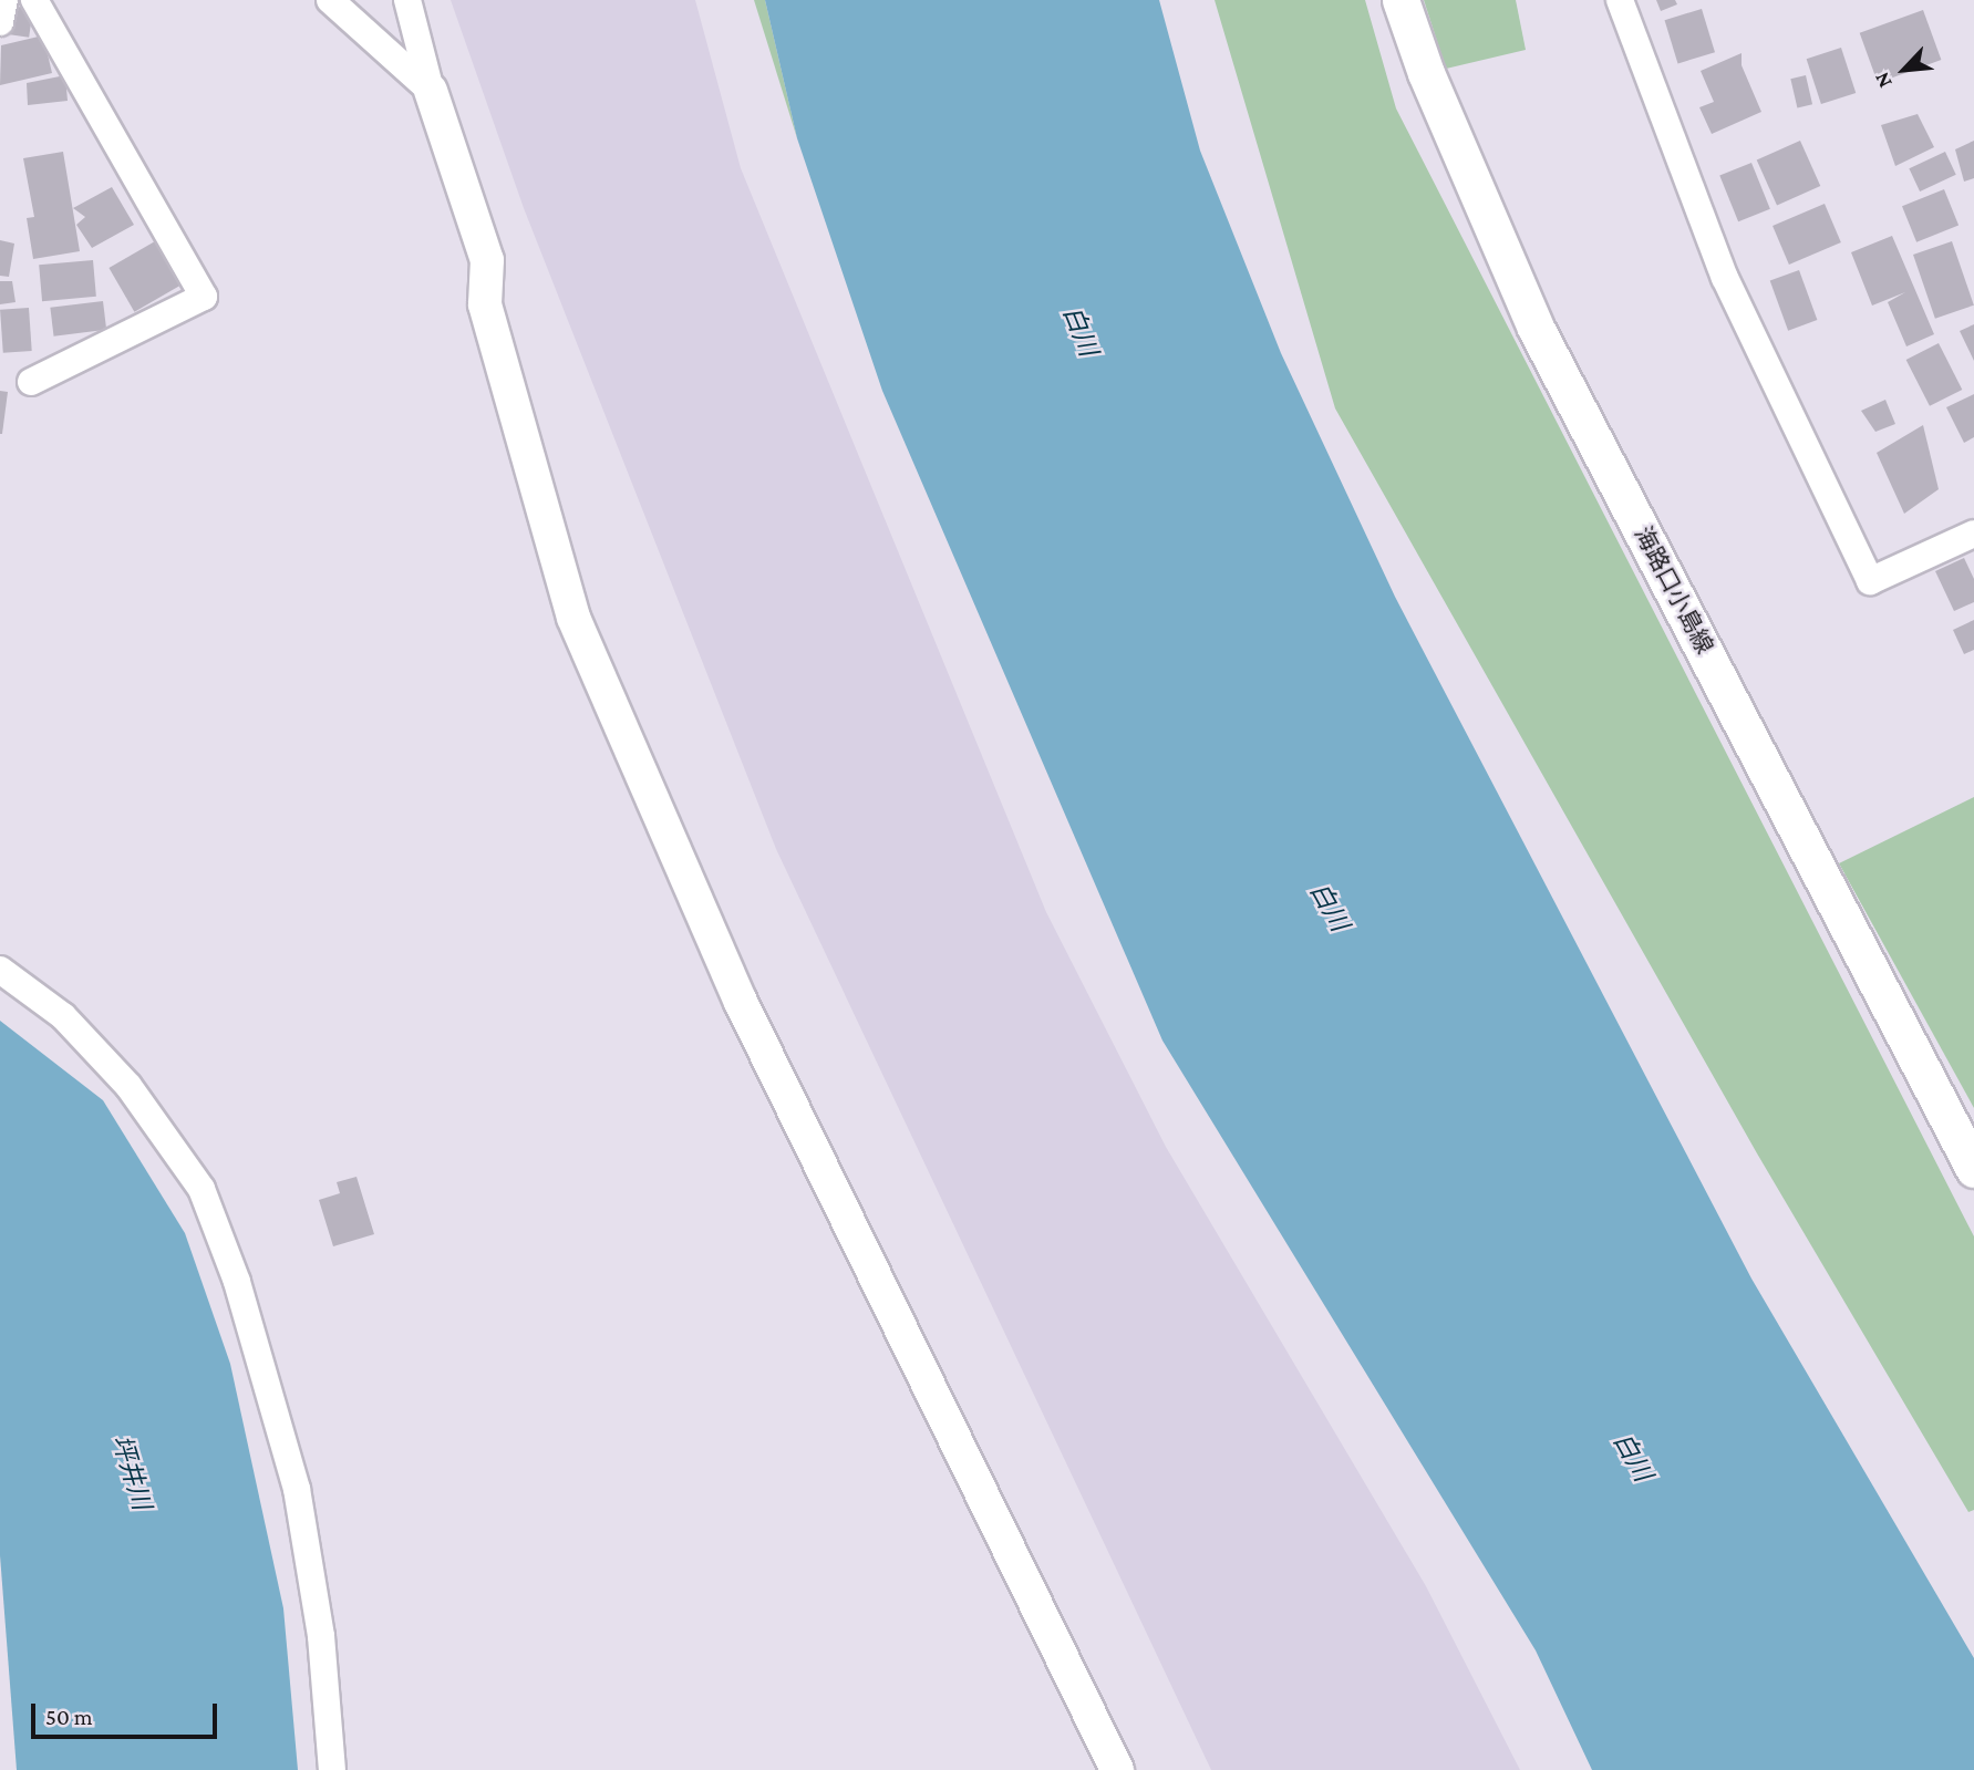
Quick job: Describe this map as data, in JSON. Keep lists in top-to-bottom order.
{
  "streets": {
    "main road": ["海路口小島線"]
  },
  "water": ["白川", "坪井川"],
  "scale_bar": "50 m",
  "north": "bottom left"
}
